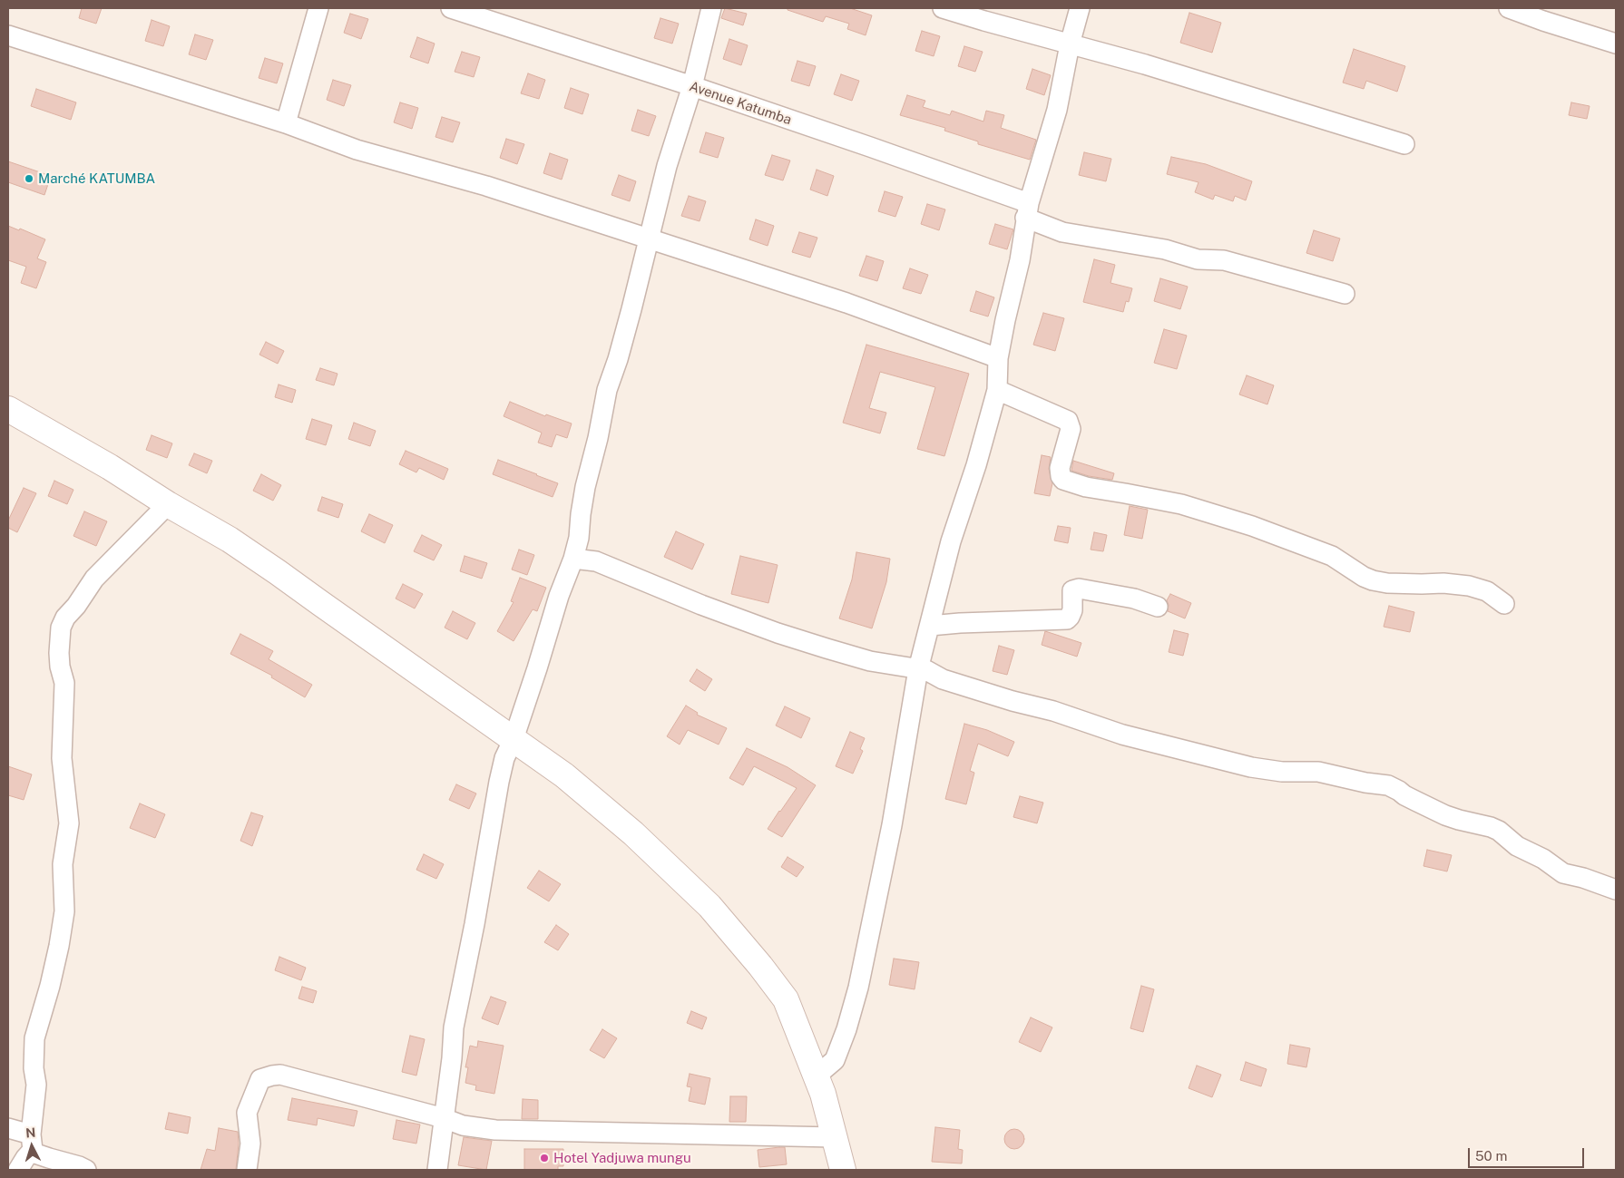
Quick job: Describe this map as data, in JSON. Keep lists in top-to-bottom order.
{
  "streets": {
    "street": ["Avenue Katumba"]
  },
  "places": ["Marché KATUMBA", "Hotel Yadjuwa mungu"],
  "scale_bar": "50 m",
  "north": "top"
}
